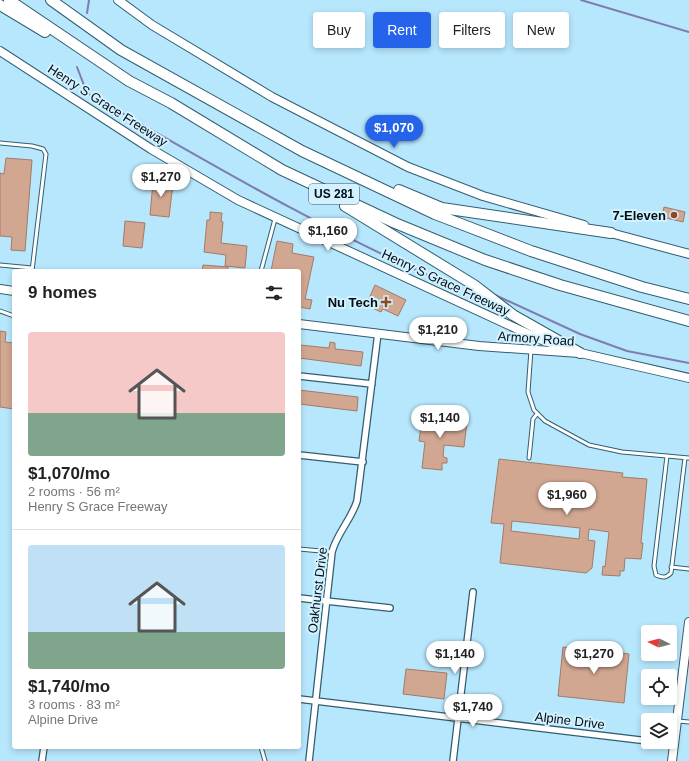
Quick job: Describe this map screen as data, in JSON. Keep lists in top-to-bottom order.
{
  "streets": {
    "highway": ["US 281"],
    "street": [
      "Henry S Grace Freeway",
      "Armory Road",
      "Oakhurst Drive",
      "Alpine Drive"
    ]
  },
  "crossings": [
    ["Henry S Grace Freeway", "Armory Road"],
    ["Armory Road", "Oakhurst Drive"],
    ["Oakhurst Drive", "Alpine Drive"]
  ],
  "places": {
    "other": ["7-Eleven"],
    "health": ["Nu Tech"]
  },
  "north": "left",
  "page": {
    "chip": [
      "Buy",
      "Rent",
      "Filters",
      "New"
    ],
    "price": [
      "$1,070",
      "$1,270",
      "$1,160",
      "$1,210",
      "$1,140",
      "$1,960",
      "$1,140",
      "$1,270",
      "$1,740"
    ],
    "heading": "9 homes",
    "list": [
      {
        "name": "$1,070/mo",
        "note": "2 rooms · 56 m² · Henry S Grace Freeway"
      },
      {
        "name": "$1,740/mo",
        "note": "3 rooms · 83 m² · Alpine Drive"
      }
    ]
  }
}
